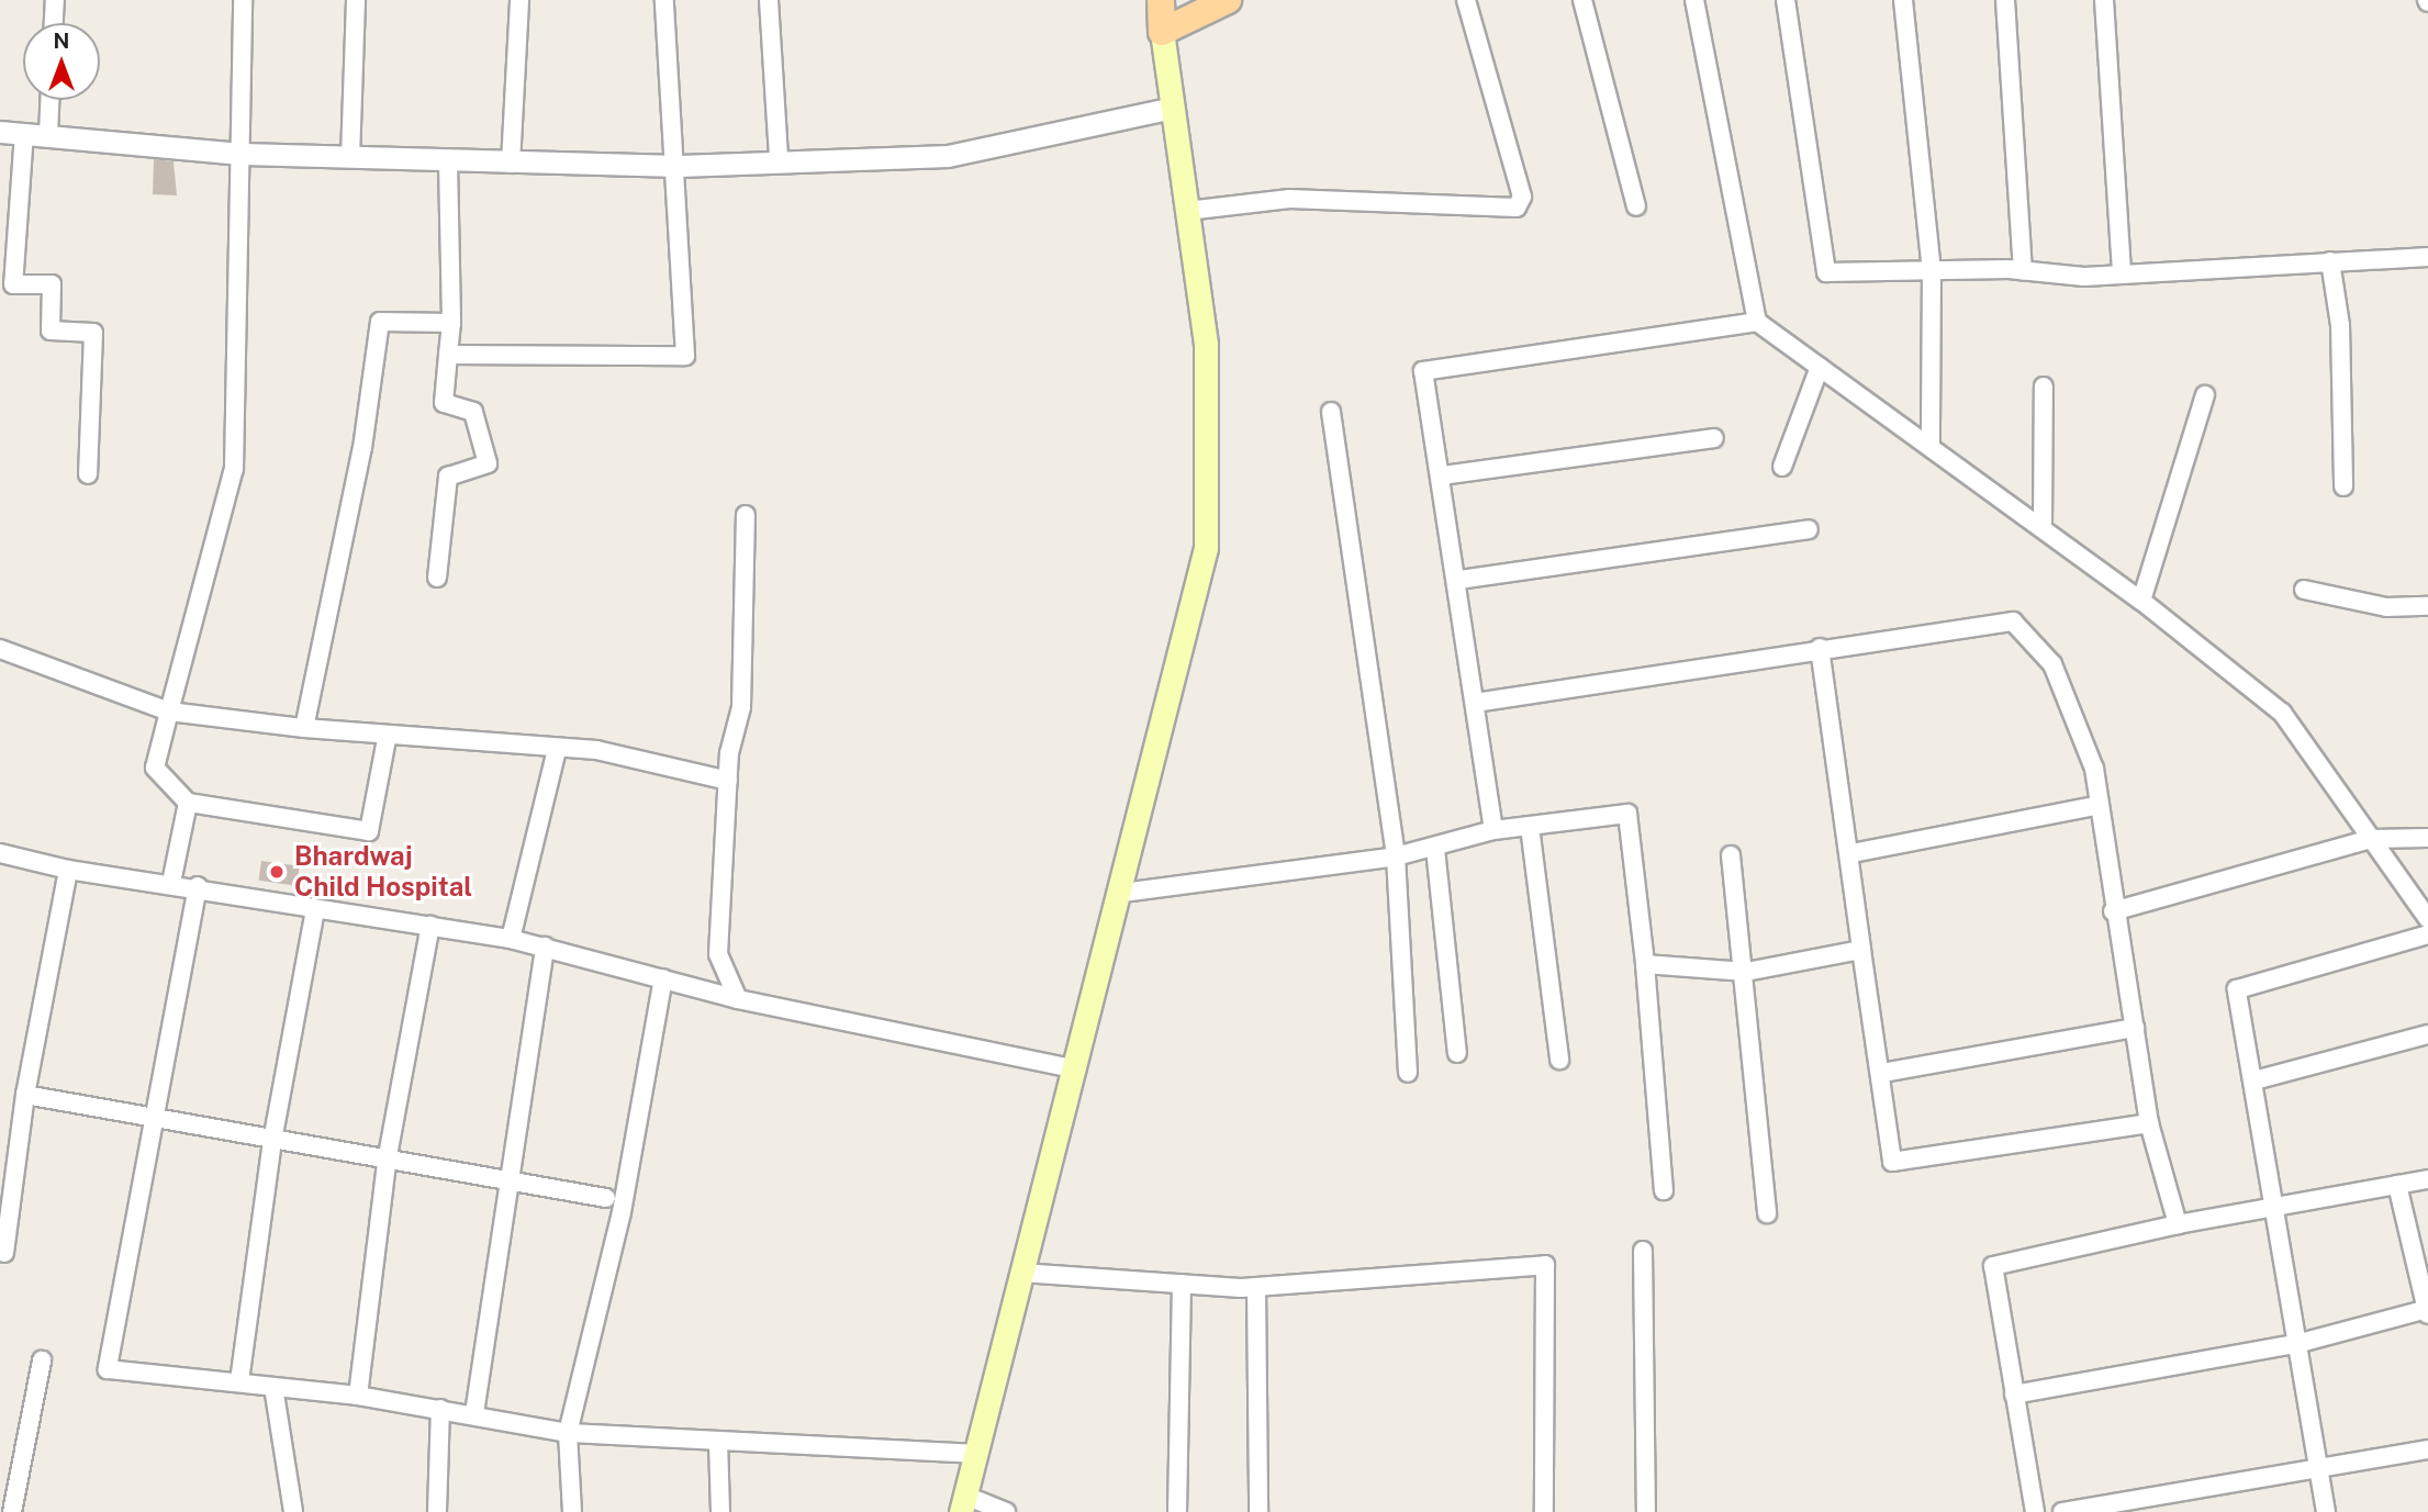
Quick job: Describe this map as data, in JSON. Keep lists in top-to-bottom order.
{
  "places": ["Bhardwaj Child Hospital"],
  "north": "top"
}
